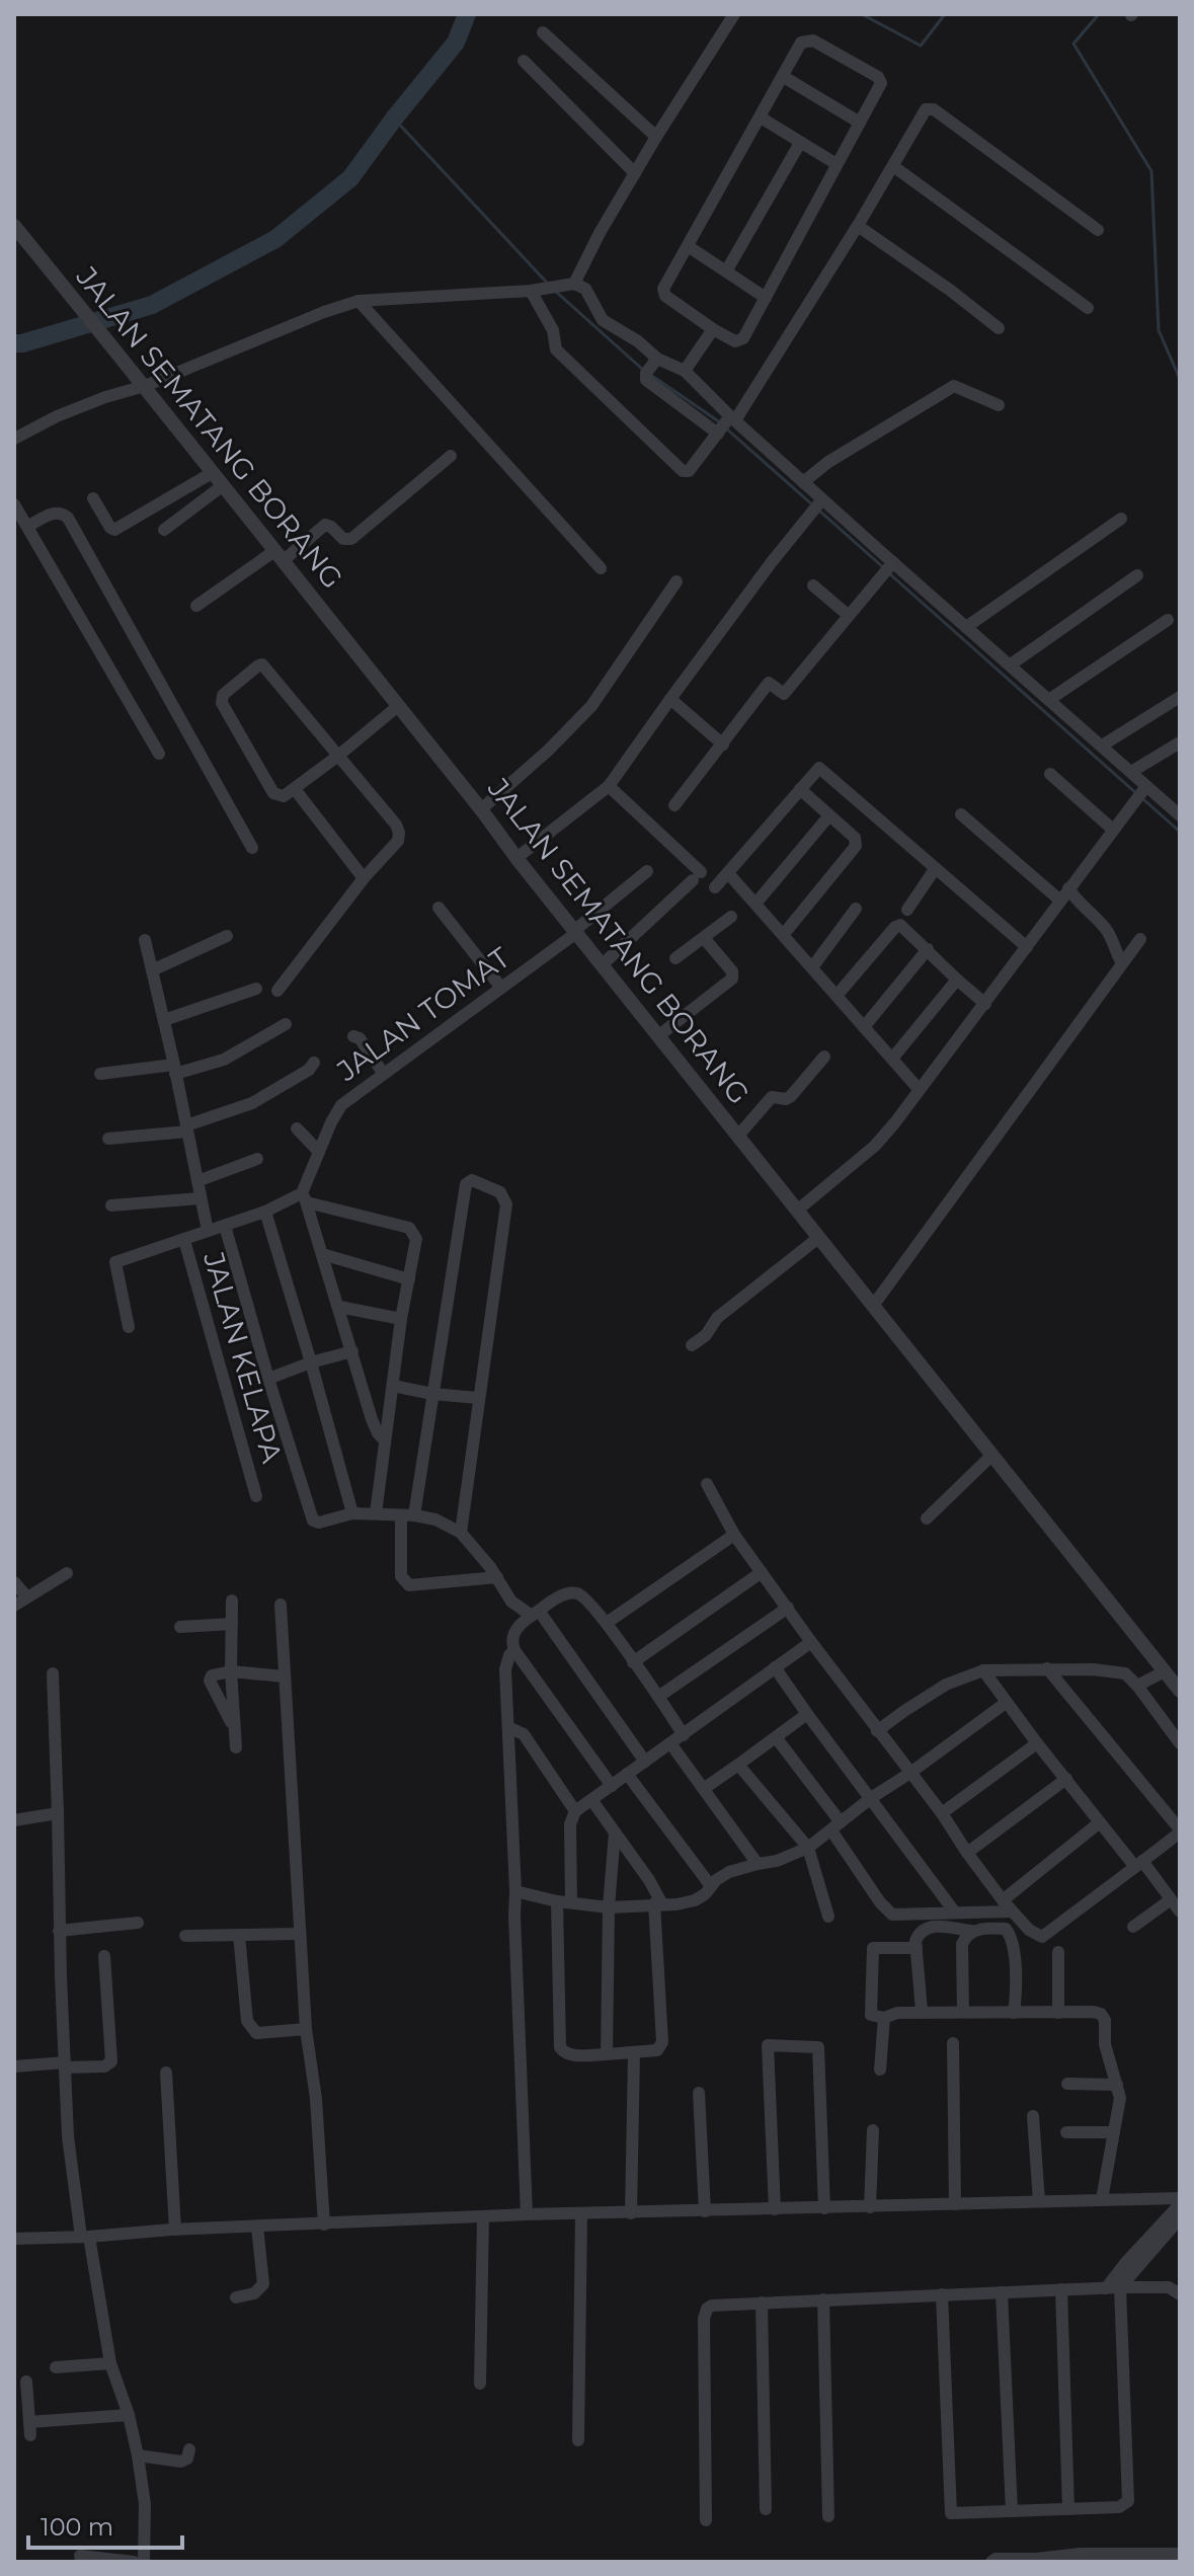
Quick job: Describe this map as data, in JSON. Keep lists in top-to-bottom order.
{
  "streets": {
    "street": ["JALAN SEMATANG BORANG", "JALAN TOMAT", "JALAN KELAPA"]
  },
  "crossings": [
    ["JALAN SEMATANG BORANG", "JALAN TOMAT"]
  ],
  "scale_bar": "100 m"
}
